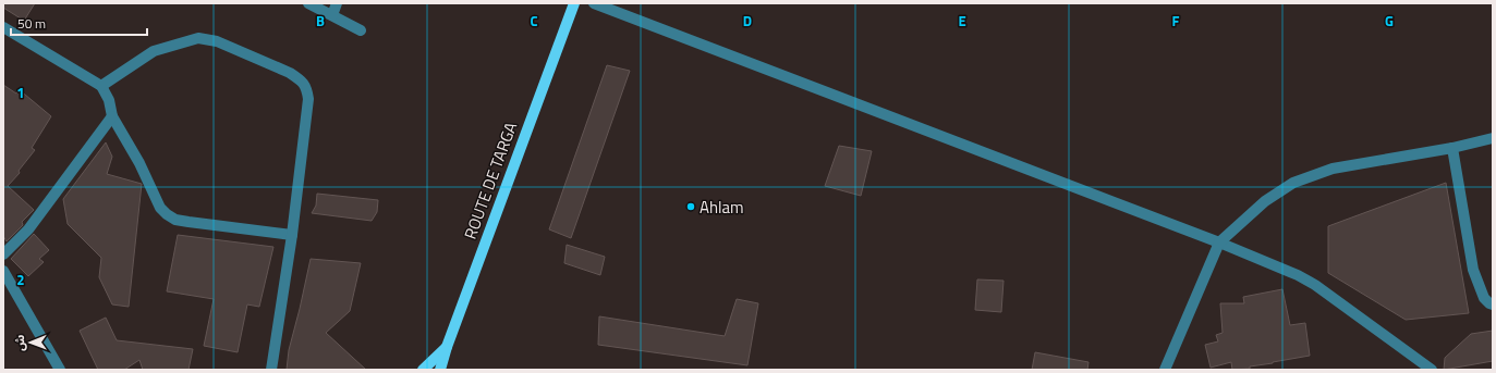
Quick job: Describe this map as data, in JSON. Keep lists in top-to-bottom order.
{
  "streets": {
    "main road": ["ROUTE DE TARGA"]
  },
  "places": ["Ahlam"],
  "scale_bar": "50 m",
  "north": "left",
  "grid": {
    "columns": [
      "B",
      "C",
      "D",
      "E",
      "F",
      "G"
    ],
    "rows": ["1", "2"]
  }
}
